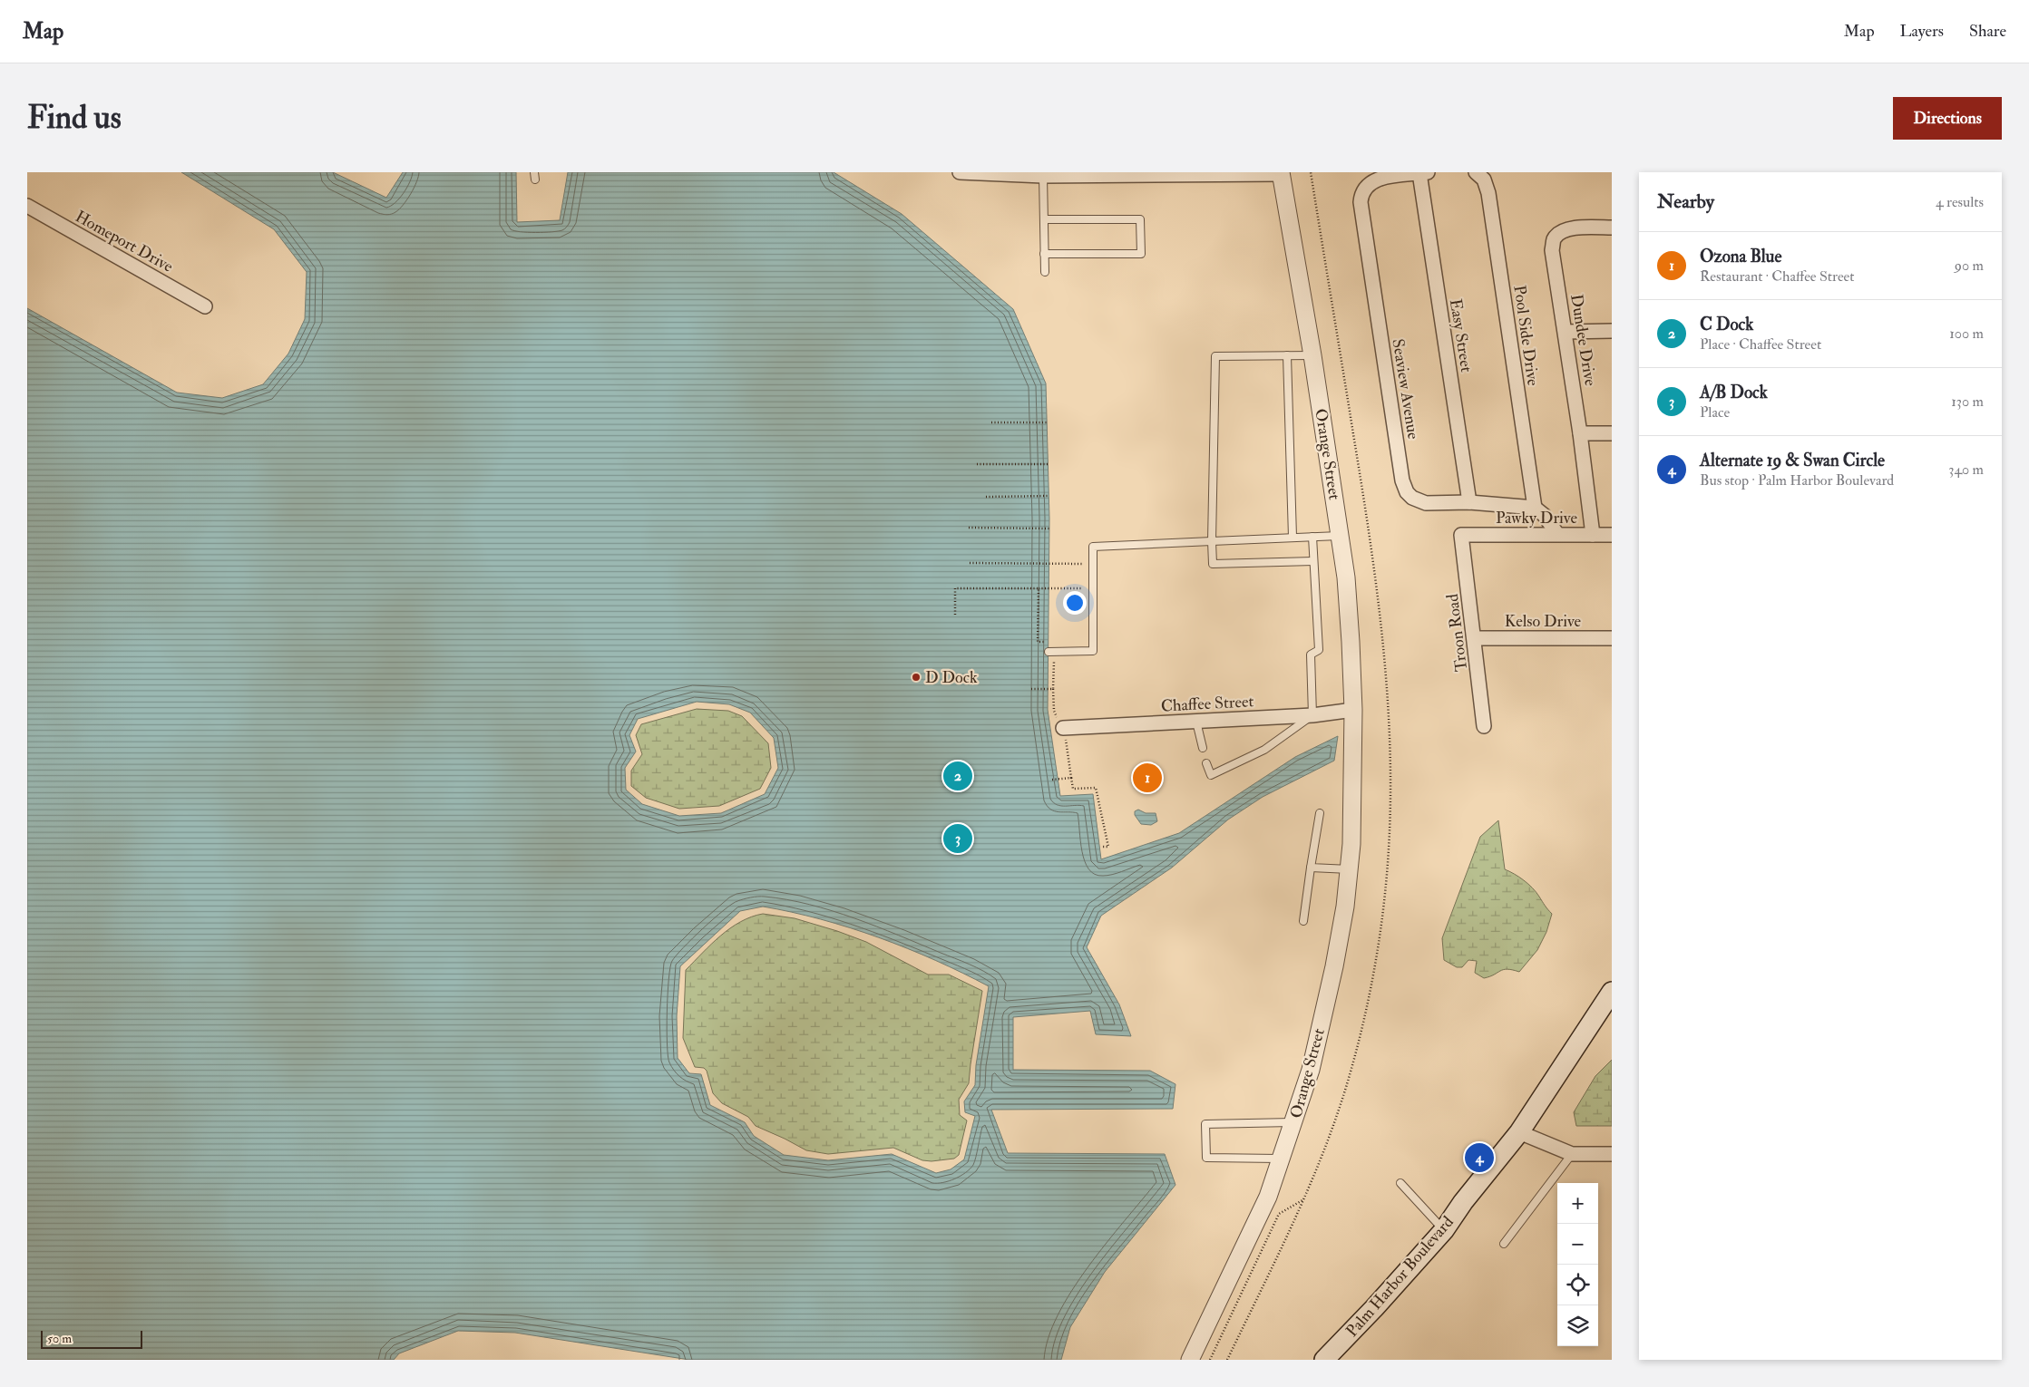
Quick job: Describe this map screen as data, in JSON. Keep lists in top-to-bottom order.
{
  "streets": {
    "main road": ["Palm Harbor Boulevard"],
    "street": [
      "Homeport Drive",
      "Easy Street",
      "Pool Side Drive",
      "Dundee Drive",
      "Seaview Avenue",
      "Orange Street",
      "Pawky Drive",
      "Kelso Drive",
      "Troon Road",
      "Chaffee Street"
    ]
  },
  "crossings": [
    ["Easy Street", "Seaview Avenue"],
    ["Pool Side Drive", "Seaview Avenue"],
    ["Dundee Drive", "Pawky Drive"],
    ["Orange Street", "Chaffee Street"],
    ["Pawky Drive", "Troon Road"],
    ["Kelso Drive", "Troon Road"]
  ],
  "places": ["D Dock"],
  "scale_bar": "50 m",
  "page": {
    "header": "Map",
    "nav": ["Map", "Layers", "Share"],
    "buttons": "Directions",
    "title": "Find us",
    "heading": ["Nearby", "4 results"],
    "list": [
      {
        "mark": "1",
        "name": "Ozona Blue",
        "note": "Restaurant · Chaffee Street",
        "value": "90 m"
      },
      {
        "mark": "2",
        "name": "C Dock",
        "note": "Place · Chaffee Street",
        "value": "100 m"
      },
      {
        "mark": "3",
        "name": "A/B Dock",
        "note": "Place",
        "value": "130 m"
      },
      {
        "mark": "4",
        "name": "Alternate 19 & Swan Circle",
        "note": "Bus stop · Palm Harbor Boulevard",
        "value": "340 m"
      }
    ],
    "pins": [
      "2",
      "1",
      "3",
      "4"
    ],
    "map_buttons": ["+", "−"],
    "scale": "50 m"
  }
}
